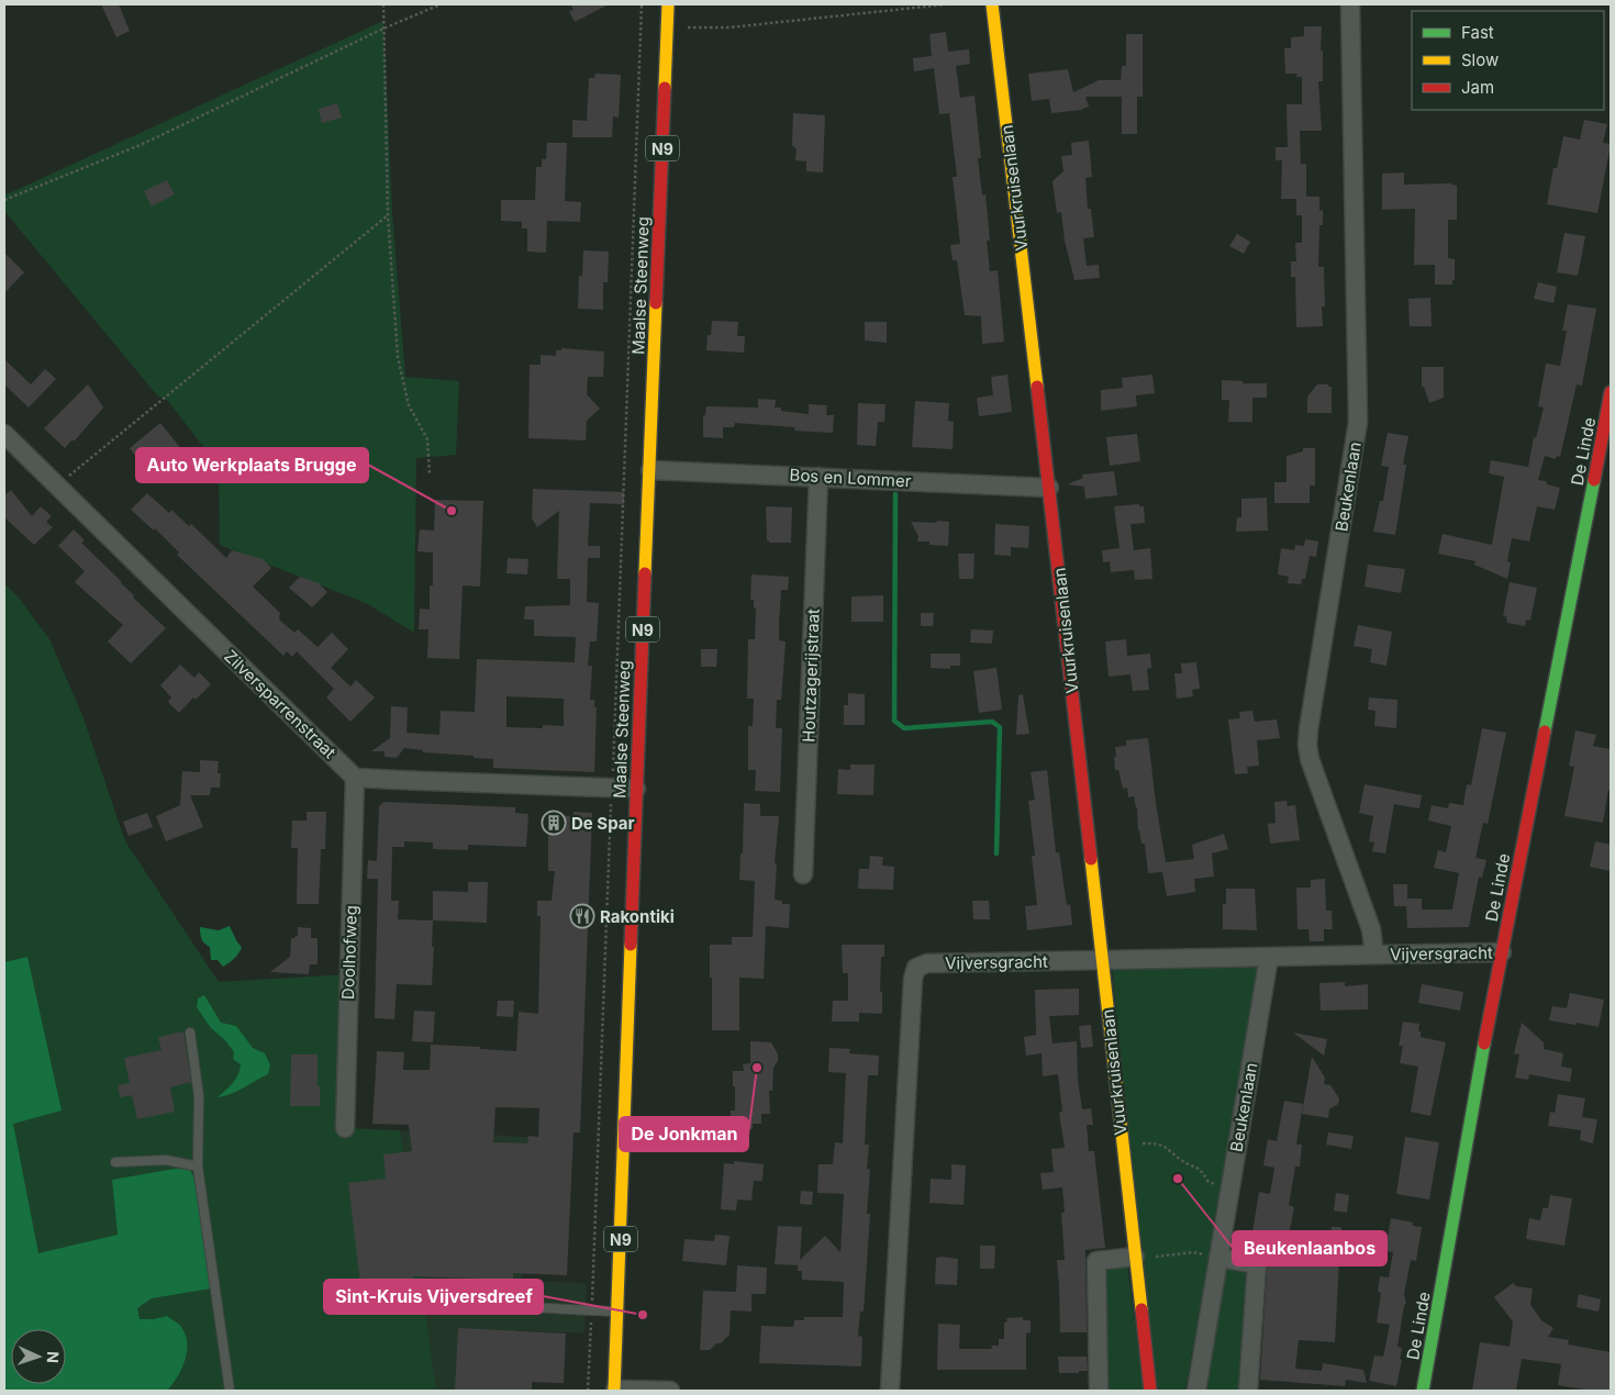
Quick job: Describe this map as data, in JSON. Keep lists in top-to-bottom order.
{
  "streets": {
    "street": [
      "N9",
      "Vuurkruisenlaan",
      "Maalse Steenweg",
      "De Linde",
      "Bos en Lommer",
      "Beukenlaan",
      "Houtzagerijstraat",
      "Zilversparrenstraat",
      "Doolhofweg",
      "Vijversgracht"
    ]
  },
  "crossings": [
    ["Vuurkruisenlaan", "Bos en Lommer"],
    ["Vuurkruisenlaan", "Vijversgracht"],
    ["Maalse Steenweg", "Bos en Lommer"],
    ["De Linde", "Vijversgracht"],
    ["Bos en Lommer", "Houtzagerijstraat"],
    ["Beukenlaan", "Vijversgracht"],
    ["Zilversparrenstraat", "Doolhofweg"]
  ],
  "places": {
    "other": [
      "Auto Werkplaats Brugge",
      "De Jonkman",
      "Beukenlaanbos",
      "Sint-Kruis Vijversdreef"
    ],
    "building": ["De Spar"],
    "restaurant": ["Rakontiki"]
  },
  "legend": ["Fast", "Slow", "Jam"],
  "north": "right"
}
